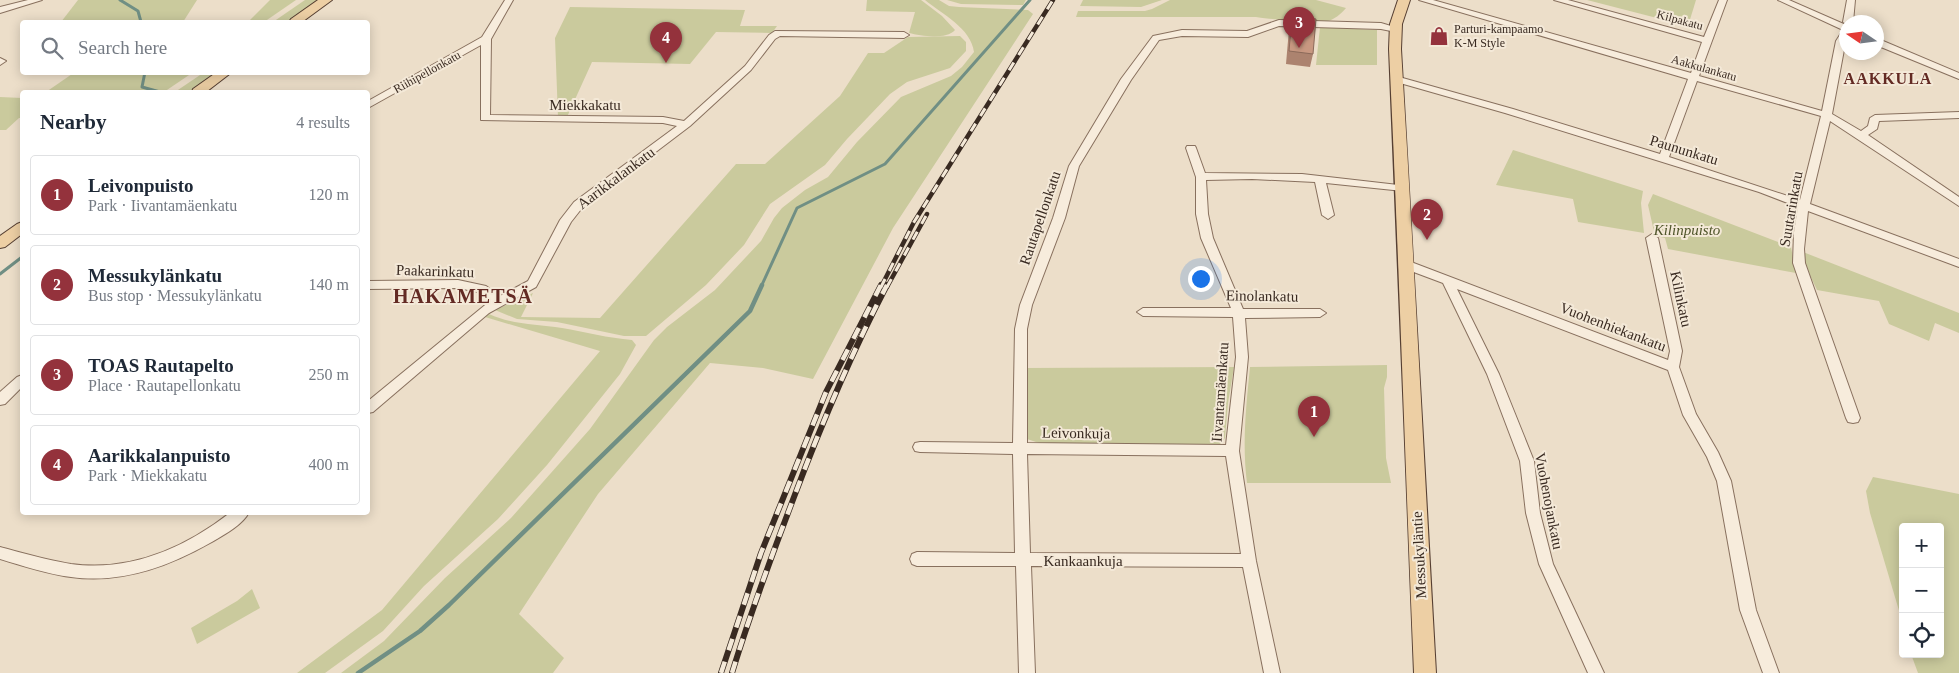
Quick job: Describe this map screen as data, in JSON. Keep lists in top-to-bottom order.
{
  "streets": {
    "main road": ["Messukyläntie"],
    "street": [
      "Kilpakatu",
      "Aakkulankatu",
      "Riihipellonkatu",
      "Miekkakatu",
      "Paununkatu",
      "Aarikkalankatu",
      "Suutarinkatu",
      "Rautapellonkatu",
      "Paakarinkatu",
      "Einolankatu",
      "Kilinkatu",
      "Vuohenhiekankatu",
      "Iivantamäenkatu",
      "Leivonkuja",
      "Vuohenojankatu",
      "Kankaankuja"
    ]
  },
  "crossings": [
    ["Aakkulankatu", "Suutarinkatu"],
    ["Riihipellonkatu", "Miekkakatu"],
    ["Miekkakatu", "Aarikkalankatu"],
    ["Paununkatu", "Suutarinkatu"],
    ["Paununkatu", "Messukyläntie"],
    ["Aarikkalankatu", "Paakarinkatu"],
    ["Rautapellonkatu", "Leivonkuja"],
    ["Rautapellonkatu", "Messukyläntie"],
    ["Rautapellonkatu", "Kankaankuja"],
    ["Einolankatu", "Iivantamäenkatu"],
    ["Kilinkatu", "Vuohenhiekankatu"],
    ["Vuohenhiekankatu", "Vuohenojankatu"],
    ["Vuohenhiekankatu", "Messukyläntie"],
    ["Iivantamäenkatu", "Leivonkuja"],
    ["Iivantamäenkatu", "Kankaankuja"]
  ],
  "districts": ["AAKKULA", "HAKAMETSÄ"],
  "parks": ["Kilinpuisto"],
  "places": {
    "shop": ["Parturi-kampaamo K-M Style"]
  },
  "north": "left",
  "page": {
    "pins": [
      "3",
      "4",
      "2",
      "1"
    ],
    "search": "Search here",
    "heading": ["Nearby", "4 results"],
    "list": [
      {
        "mark": "1",
        "name": "Leivonpuisto",
        "note": "Park · Iivantamäenkatu",
        "value": "120 m"
      },
      {
        "mark": "2",
        "name": "Messukylänkatu",
        "note": "Bus stop · Messukylänkatu",
        "value": "140 m"
      },
      {
        "mark": "3",
        "name": "TOAS Rautapelto",
        "note": "Place · Rautapellonkatu",
        "value": "250 m"
      },
      {
        "mark": "4",
        "name": "Aarikkalanpuisto",
        "note": "Park · Miekkakatu",
        "value": "400 m"
      }
    ],
    "map_buttons": ["+", "−"]
  }
}
